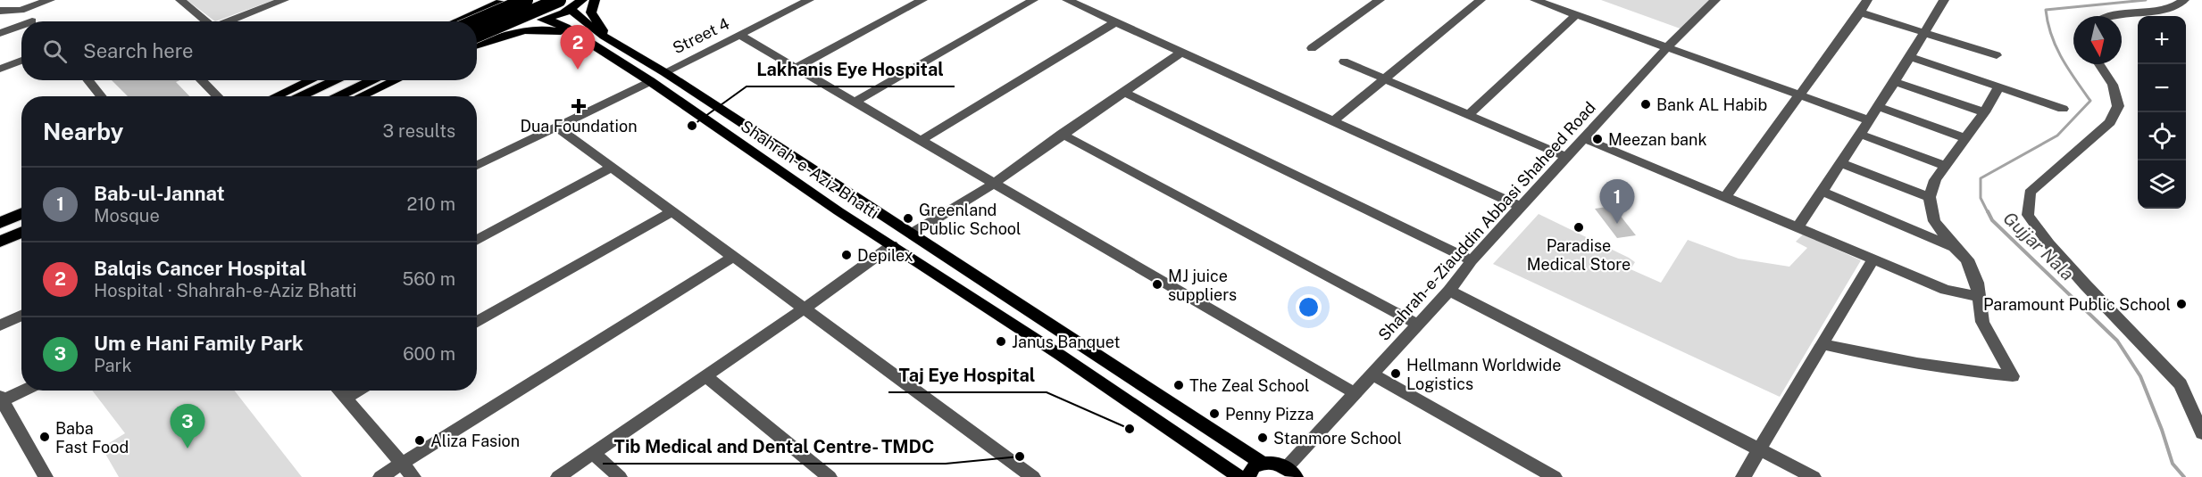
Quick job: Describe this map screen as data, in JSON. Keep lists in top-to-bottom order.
{
  "streets": {
    "main road": ["Shahrah-e-Aziz Bhatti"],
    "street": ["Street 4", "Shahrah-e-Ziauddin Abbasi Shaheed Road"]
  },
  "crossings": [
    ["Street 4", "Shahrah-e-Aziz Bhatti"]
  ],
  "water": ["Gujjar Nala"],
  "places": {
    "other": [
      "Bank AL Habib",
      "Lakhanis Eye Hospital",
      "Meezan bank",
      "Greenland Public School",
      "Paradise Medical Store",
      "Depilex",
      "MJ juice suppliers",
      "Paramount Public School",
      "Janus Banquet",
      "Hellmann Worldwide Logistics",
      "The Zeal School",
      "Penny Pizza",
      "Taj Eye Hospital",
      "Baba Fast Food",
      "Stanmore School",
      "Aliza Fasion",
      "Tib Medical and Dental Centre- TMDC"
    ],
    "health": ["Dua Foundation"]
  },
  "north": "bottom",
  "page": {
    "map_buttons": ["+", "−"],
    "search": "Search here",
    "pins": ["2", "1", "3"],
    "heading": ["Nearby", "3 results"],
    "list": [
      {
        "mark": "1",
        "name": "Bab-ul-Jannat",
        "note": "Mosque",
        "value": "210 m"
      },
      {
        "mark": "2",
        "name": "Balqis Cancer Hospital",
        "note": "Hospital · Shahrah-e-Aziz Bhatti",
        "value": "560 m"
      },
      {
        "mark": "3",
        "name": "Um e Hani Family Park",
        "note": "Park",
        "value": "600 m"
      }
    ]
  }
}
